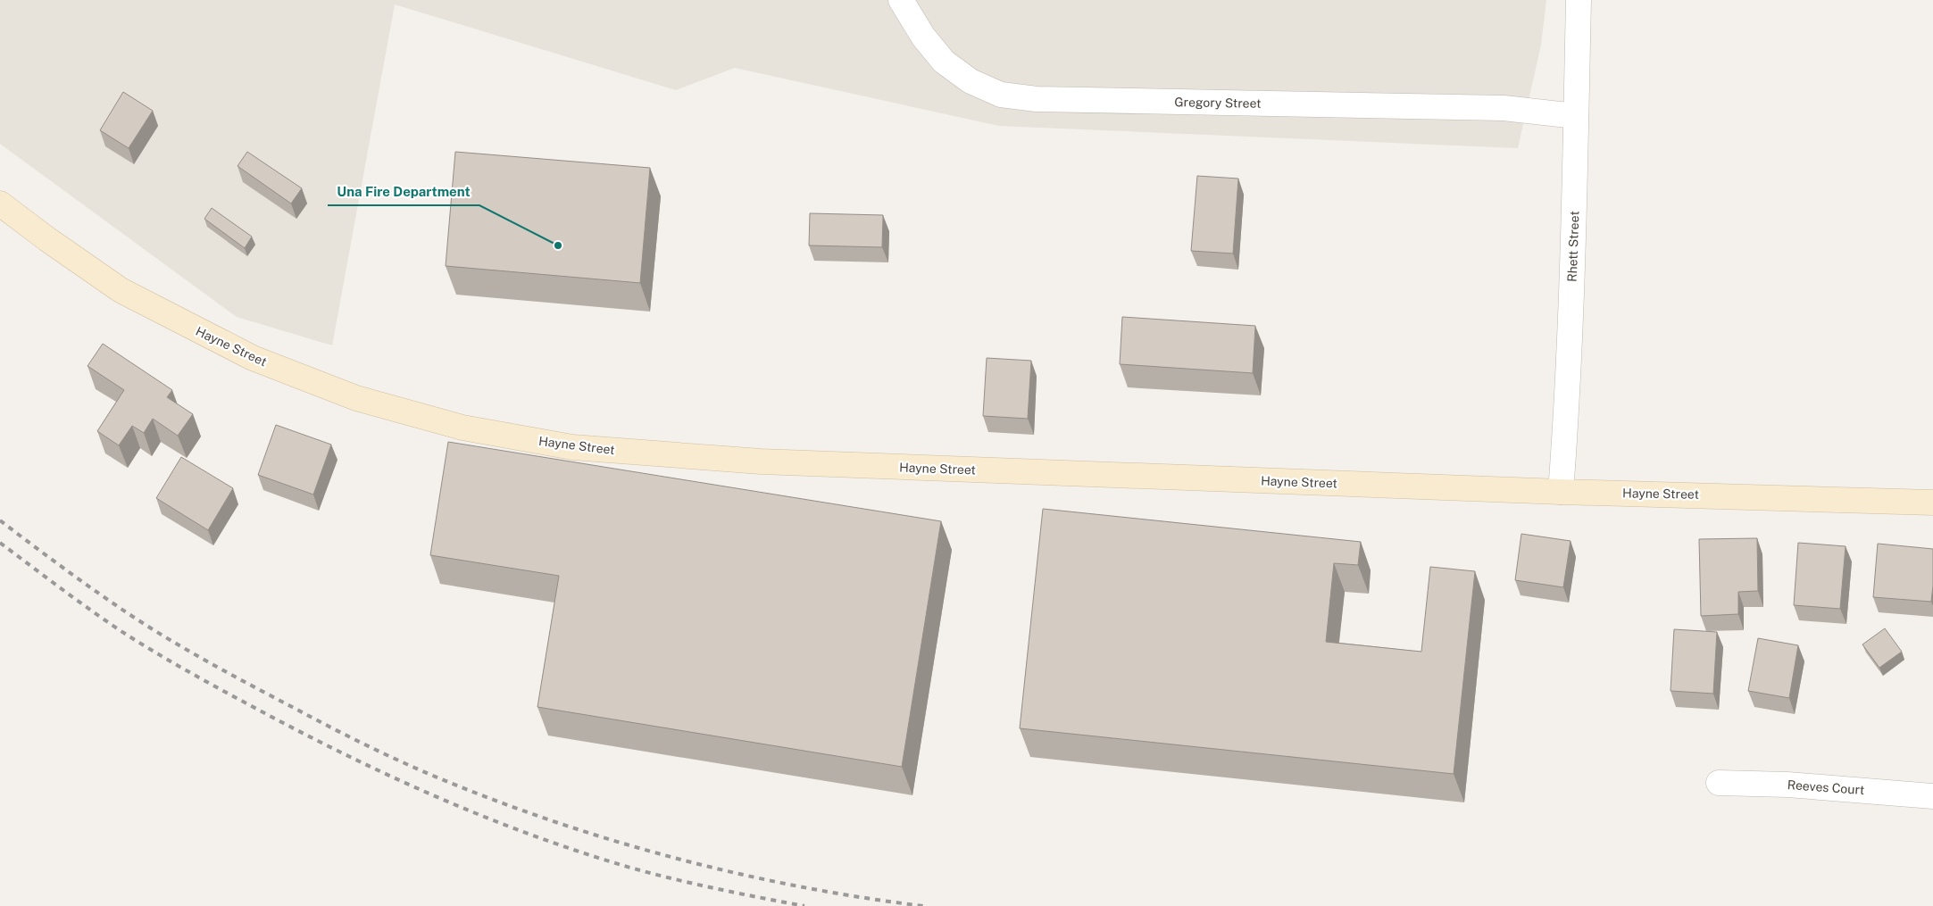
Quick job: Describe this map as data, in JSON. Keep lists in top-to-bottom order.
{
  "streets": {
    "street": [
      "Gregory Street",
      "Rhett Street",
      "Hayne Street",
      "Reeves Court"
    ]
  },
  "crossings": [
    ["Gregory Street", "Rhett Street"],
    ["Rhett Street", "Hayne Street"]
  ],
  "places": ["Una Fire Department"]
}
